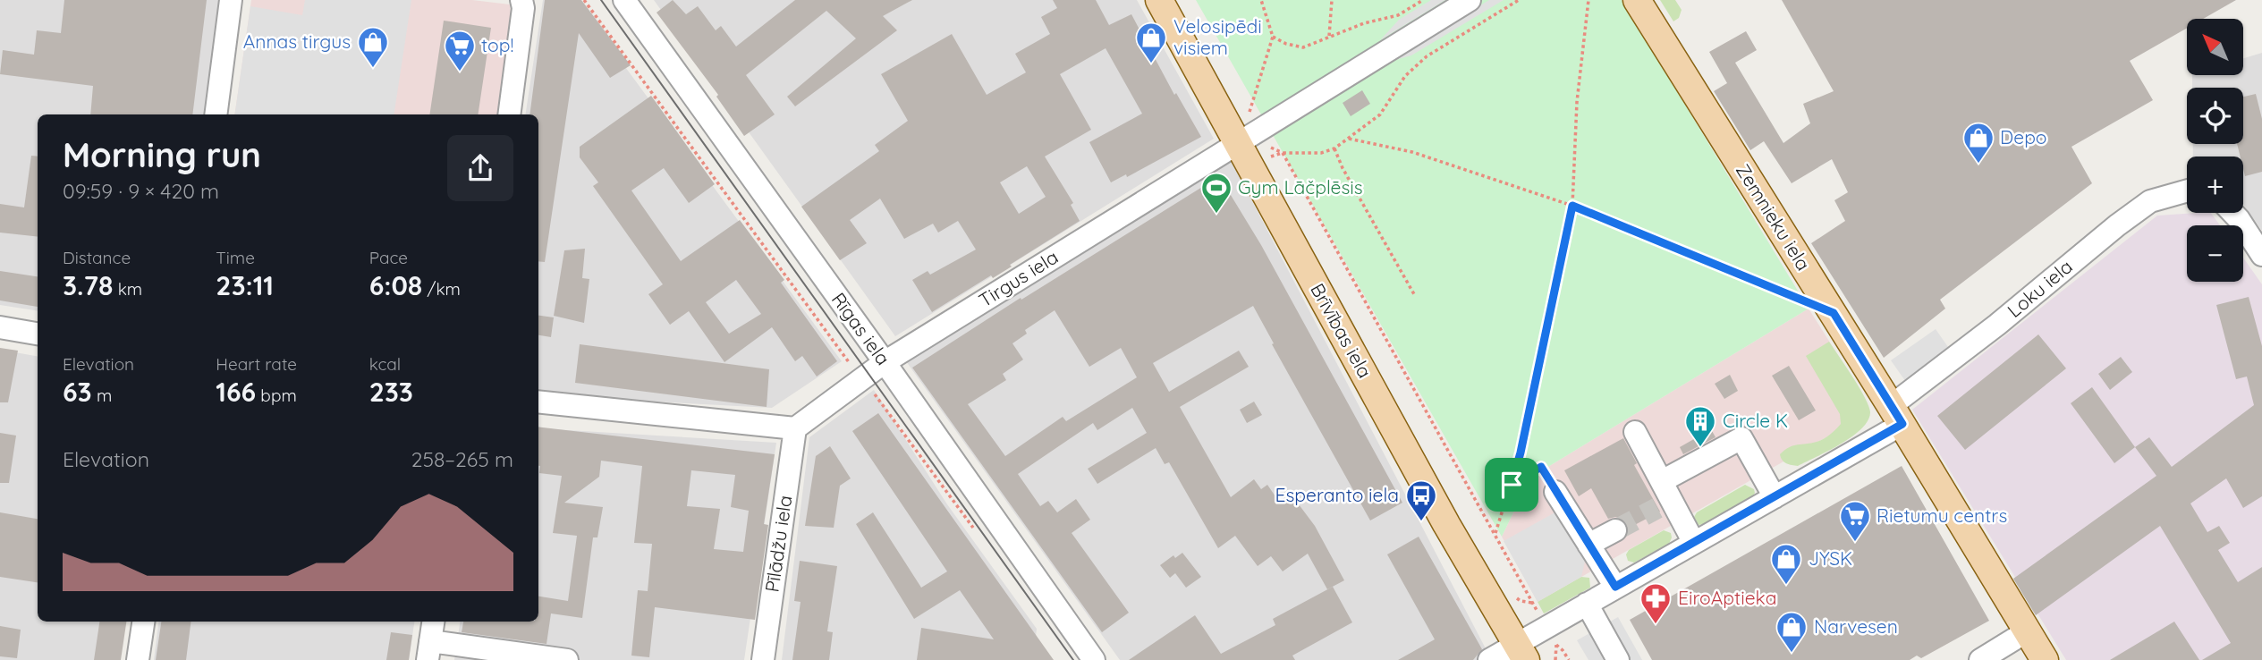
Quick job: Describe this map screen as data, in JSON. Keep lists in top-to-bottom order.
{
  "streets": {
    "main road": ["Zemnieku iela", "Brīvības iela"],
    "street": [
      "Tirgus iela",
      "Loku iela",
      "Rīgas iela",
      "Pīlādžu iela"
    ]
  },
  "crossings": [
    ["Zemnieku iela", "Loku iela"],
    ["Tirgus iela", "Rīgas iela"],
    ["Tirgus iela", "Brīvības iela"],
    ["Tirgus iela", "Pīlādžu iela"]
  ],
  "places": {
    "shop": [
      "Velosipēdi visiem",
      "Annas tirgus",
      "Depo",
      "JYSK",
      "Narvesen"
    ],
    "supermarket": ["top!", "Rietumu centrs"],
    "sports": ["Gym Lāčplēsis"],
    "building": ["Circle K"],
    "bus stop": ["Esperanto iela"],
    "pharmacy": ["EiroAptieka"]
  },
  "north": "top left",
  "page": {
    "map_buttons": ["+", "−"],
    "heading": ["Morning run", "09:59 · 9 × 420 m"],
    "stats": [
      ["Distance", "3.78 km"],
      ["Time", "23:11"],
      ["Pace", "6:08 /km"],
      ["Elevation", "63 m"],
      ["Heart rate", "166 bpm"],
      ["kcal", "233"]
    ],
    "chart": ["Elevation", "258–265 m"]
  }
}
